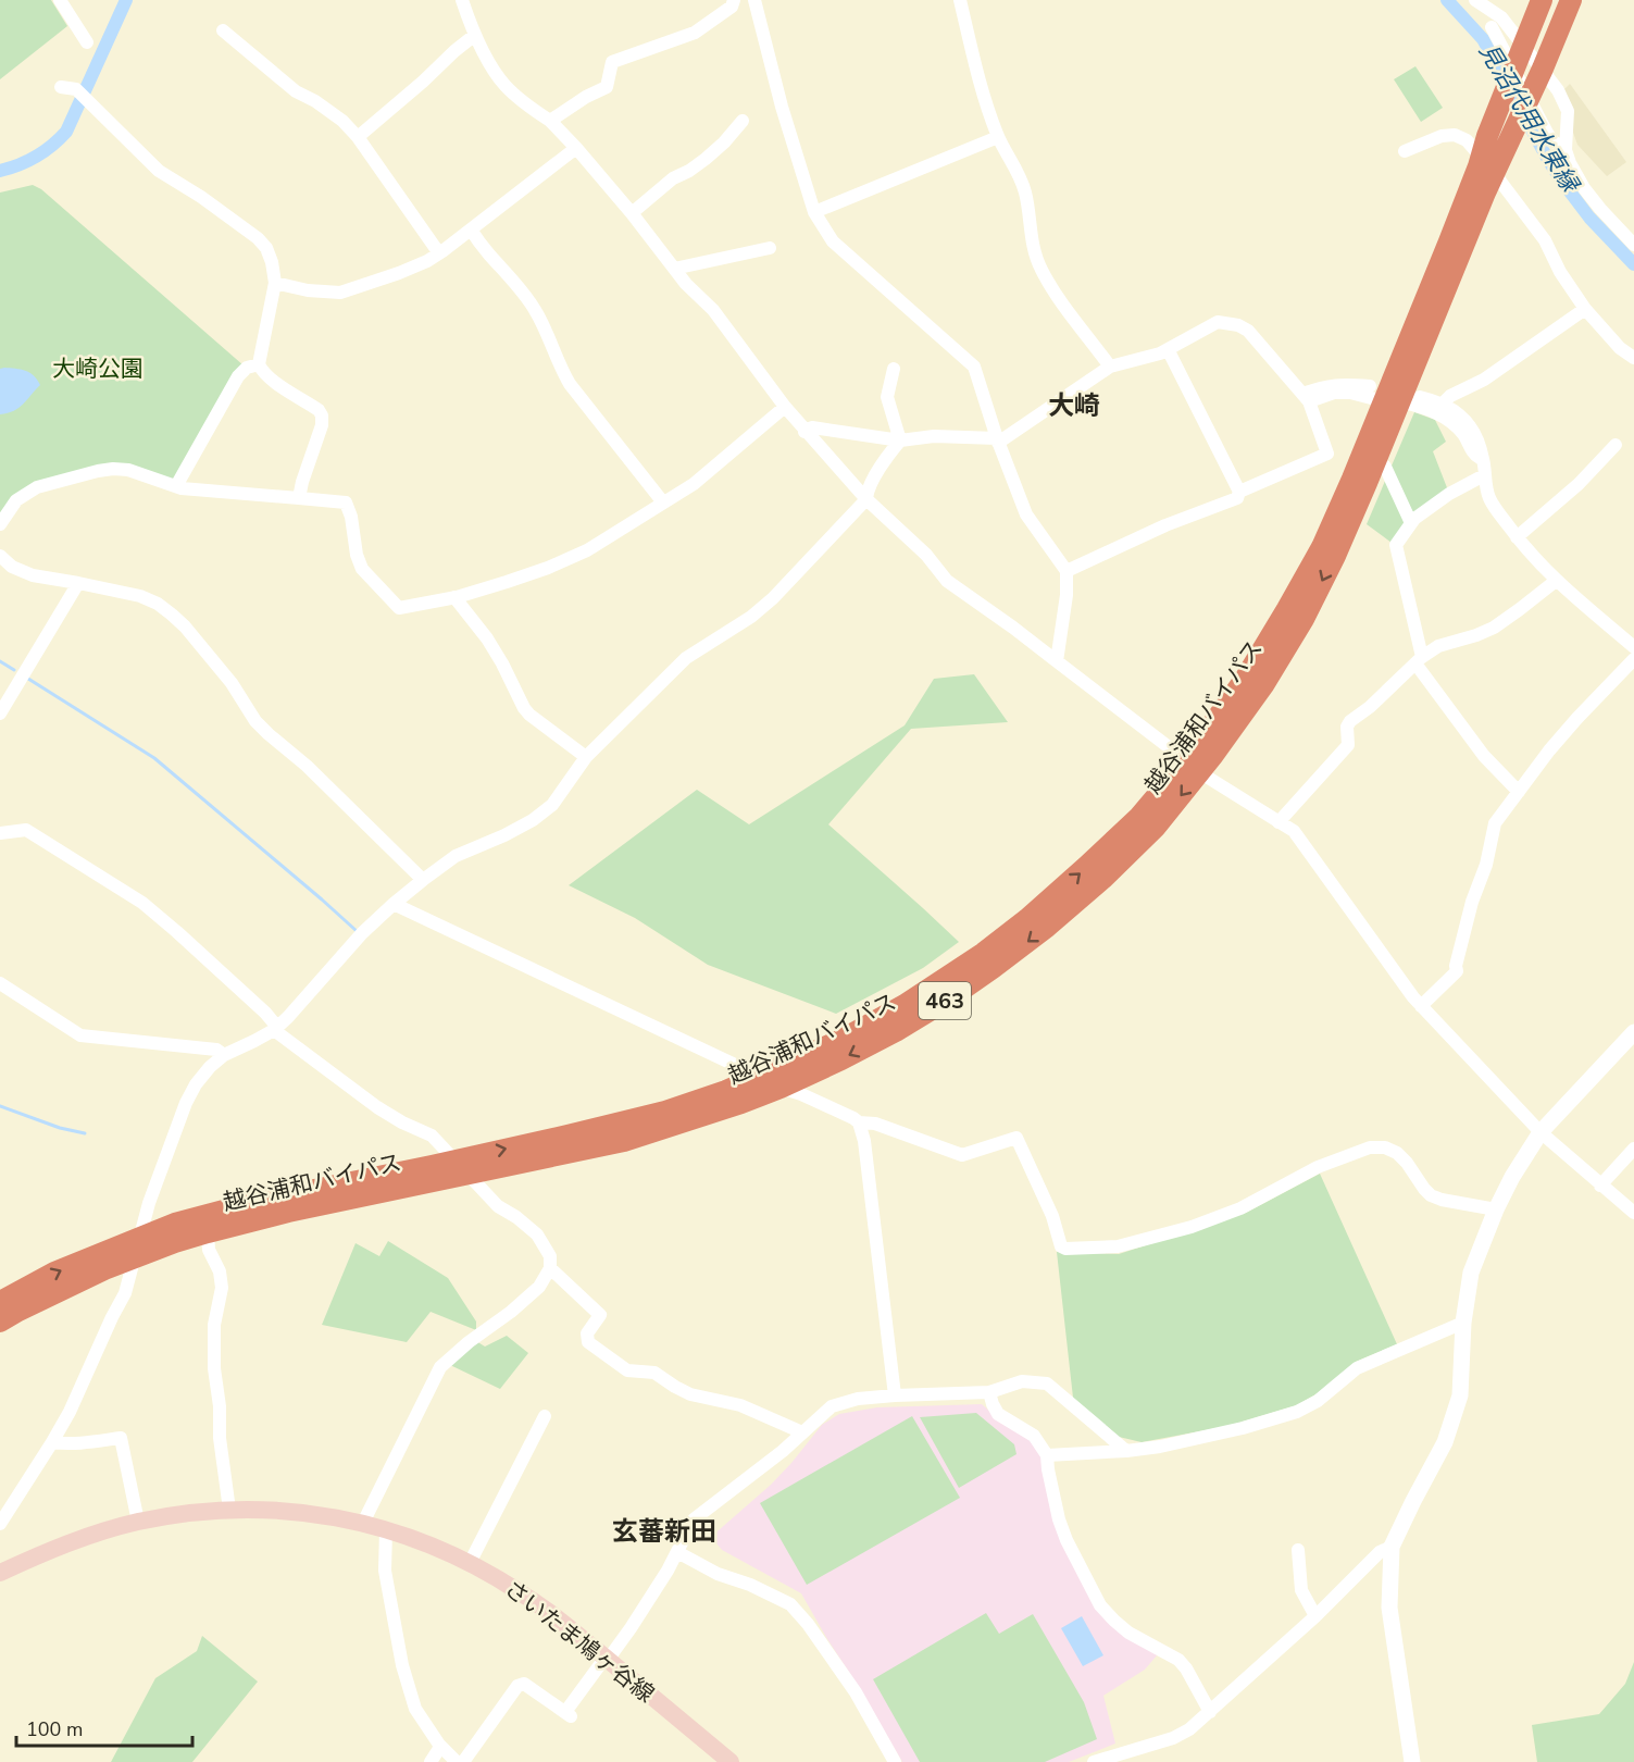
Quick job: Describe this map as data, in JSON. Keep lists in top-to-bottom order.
{
  "streets": {
    "highway": ["越谷浦和バイパス", "463"],
    "main road": ["さいたま鳩ヶ谷線"]
  },
  "crossings": [
    ["越谷浦和バイパス", "463"]
  ],
  "districts": ["大崎", "玄蕃新田"],
  "water": ["見沼代用水東縁"],
  "parks": ["大崎公園"],
  "scale_bar": "100 m"
}
